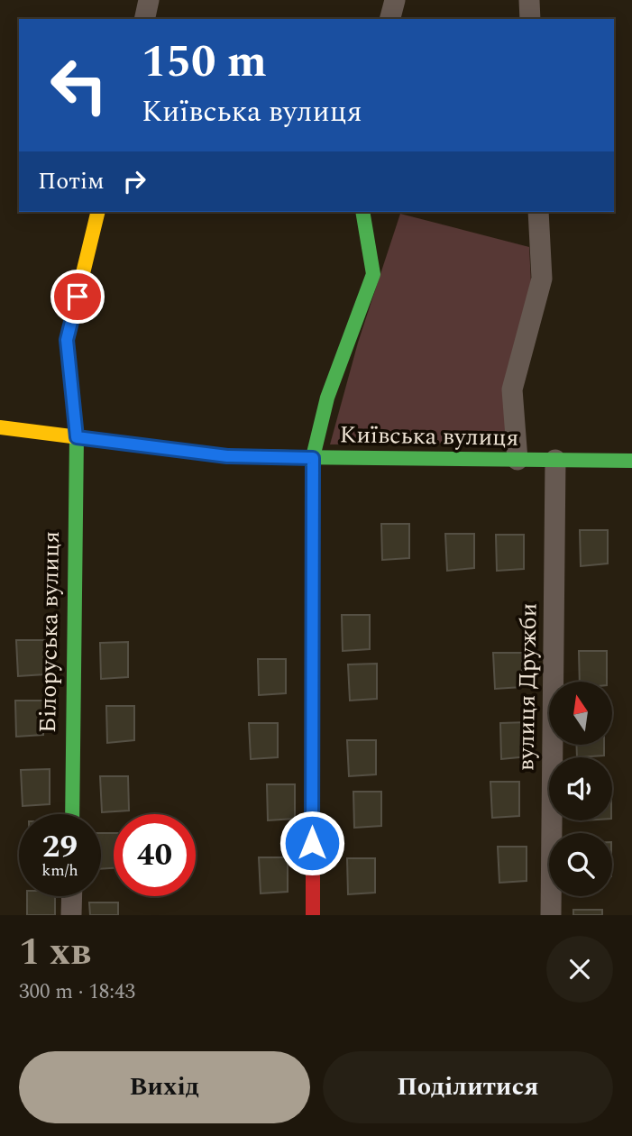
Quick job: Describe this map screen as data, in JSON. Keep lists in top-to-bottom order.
{
  "streets": {
    "street": ["Київська вулиця", "Білоруська вулиця", "вулиця Дружби"]
  },
  "crossings": [
    ["Київська вулиця", "Білоруська вулиця"],
    ["Київська вулиця", "вулиця Дружби"]
  ],
  "north": "top",
  "page": {
    "turn": ["150 m", "Київська вулиця"],
    "then": "Потім",
    "speed": "29 km/h",
    "limit": "40",
    "heading": ["1 хв", "300 m · 18:43"],
    "buttons": ["Вихід", "Поділитися"]
  }
}
